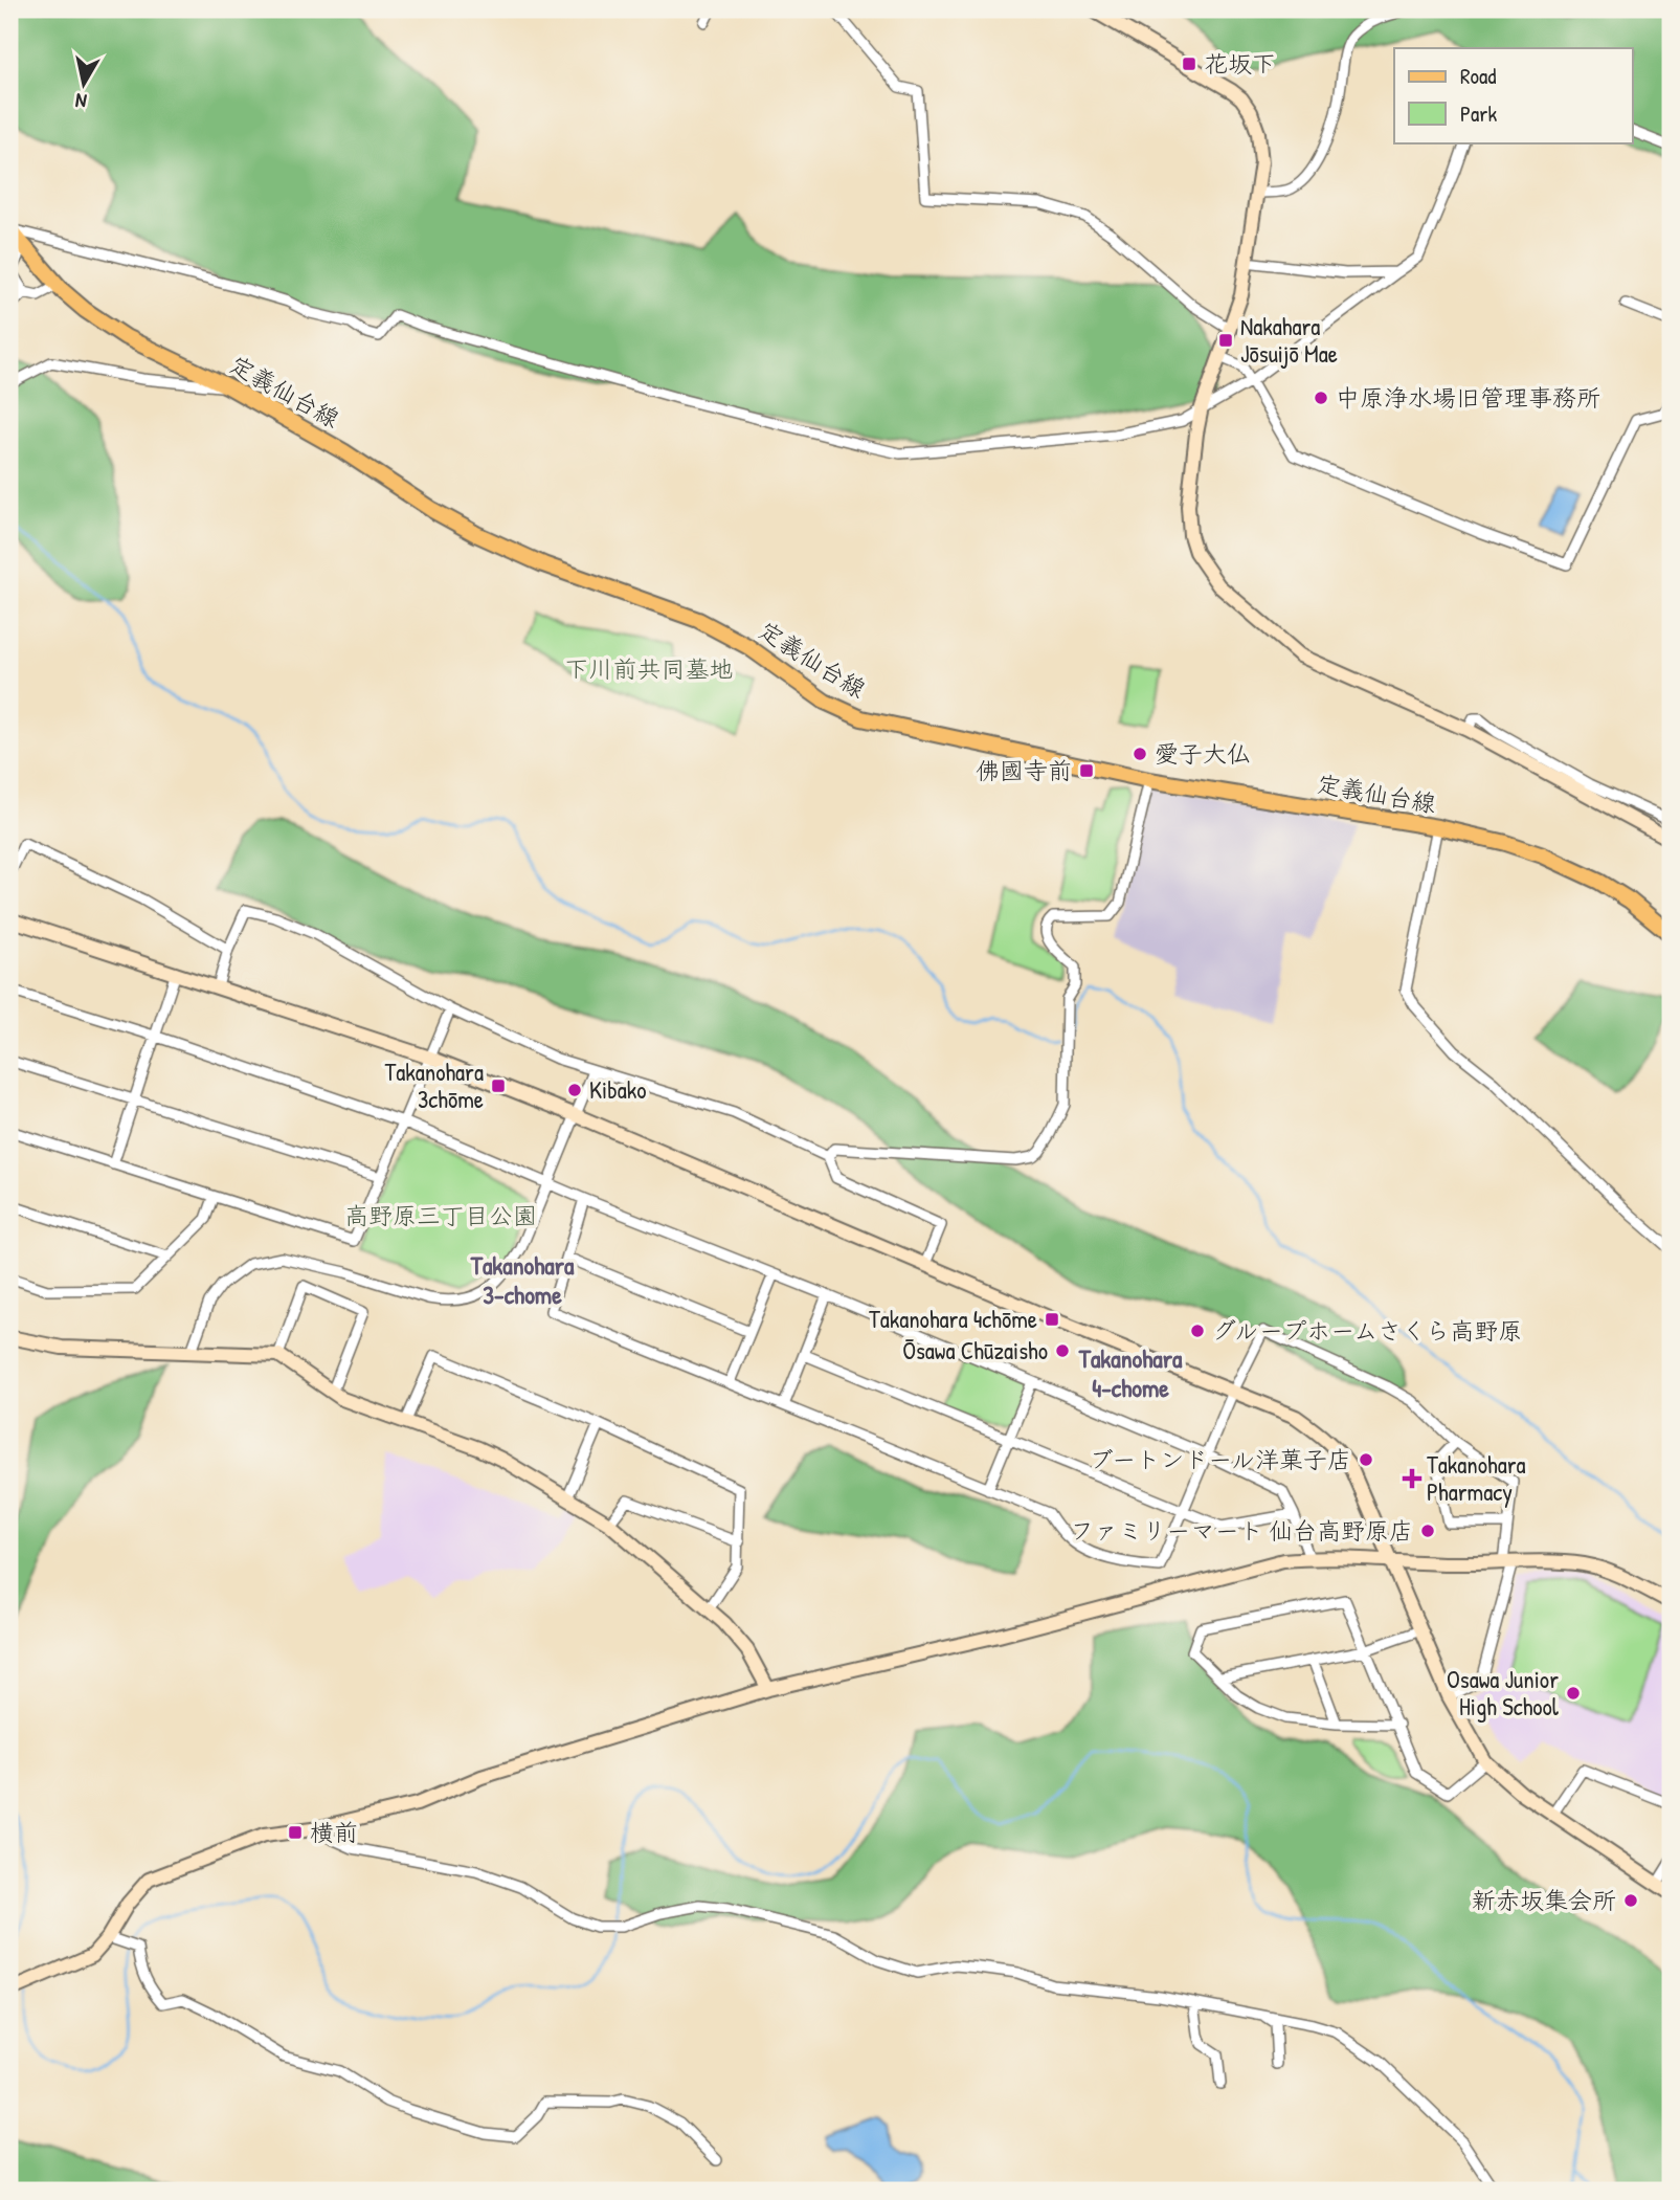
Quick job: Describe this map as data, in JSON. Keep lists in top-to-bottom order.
{
  "streets": {
    "main road": ["定義仙台線"]
  },
  "districts": ["Takanohara 3-chome", "Takanohara 4-chome"],
  "parks": ["下川前共同墓地", "高野原三丁目公園"],
  "places": {
    "transit": [
      "花坂下",
      "Nakahara Jōsuijō Mae",
      "佛國寺前",
      "Takanohara 3chōme",
      "Takanohara 4chōme",
      "横前"
    ],
    "other": [
      "中原浄水場旧管理事務所",
      "愛子大仏",
      "Kibako",
      "グループホームさくら高野原",
      "Ōsawa Chūzaisho",
      "ブートンドール洋菓子店",
      "ファミリーマート 仙台高野原店",
      "Osawa Junior High School",
      "新赤坂集会所"
    ],
    "health": ["Takanohara Pharmacy"]
  },
  "legend": ["Road", "Park"],
  "north": "bottom"
}
